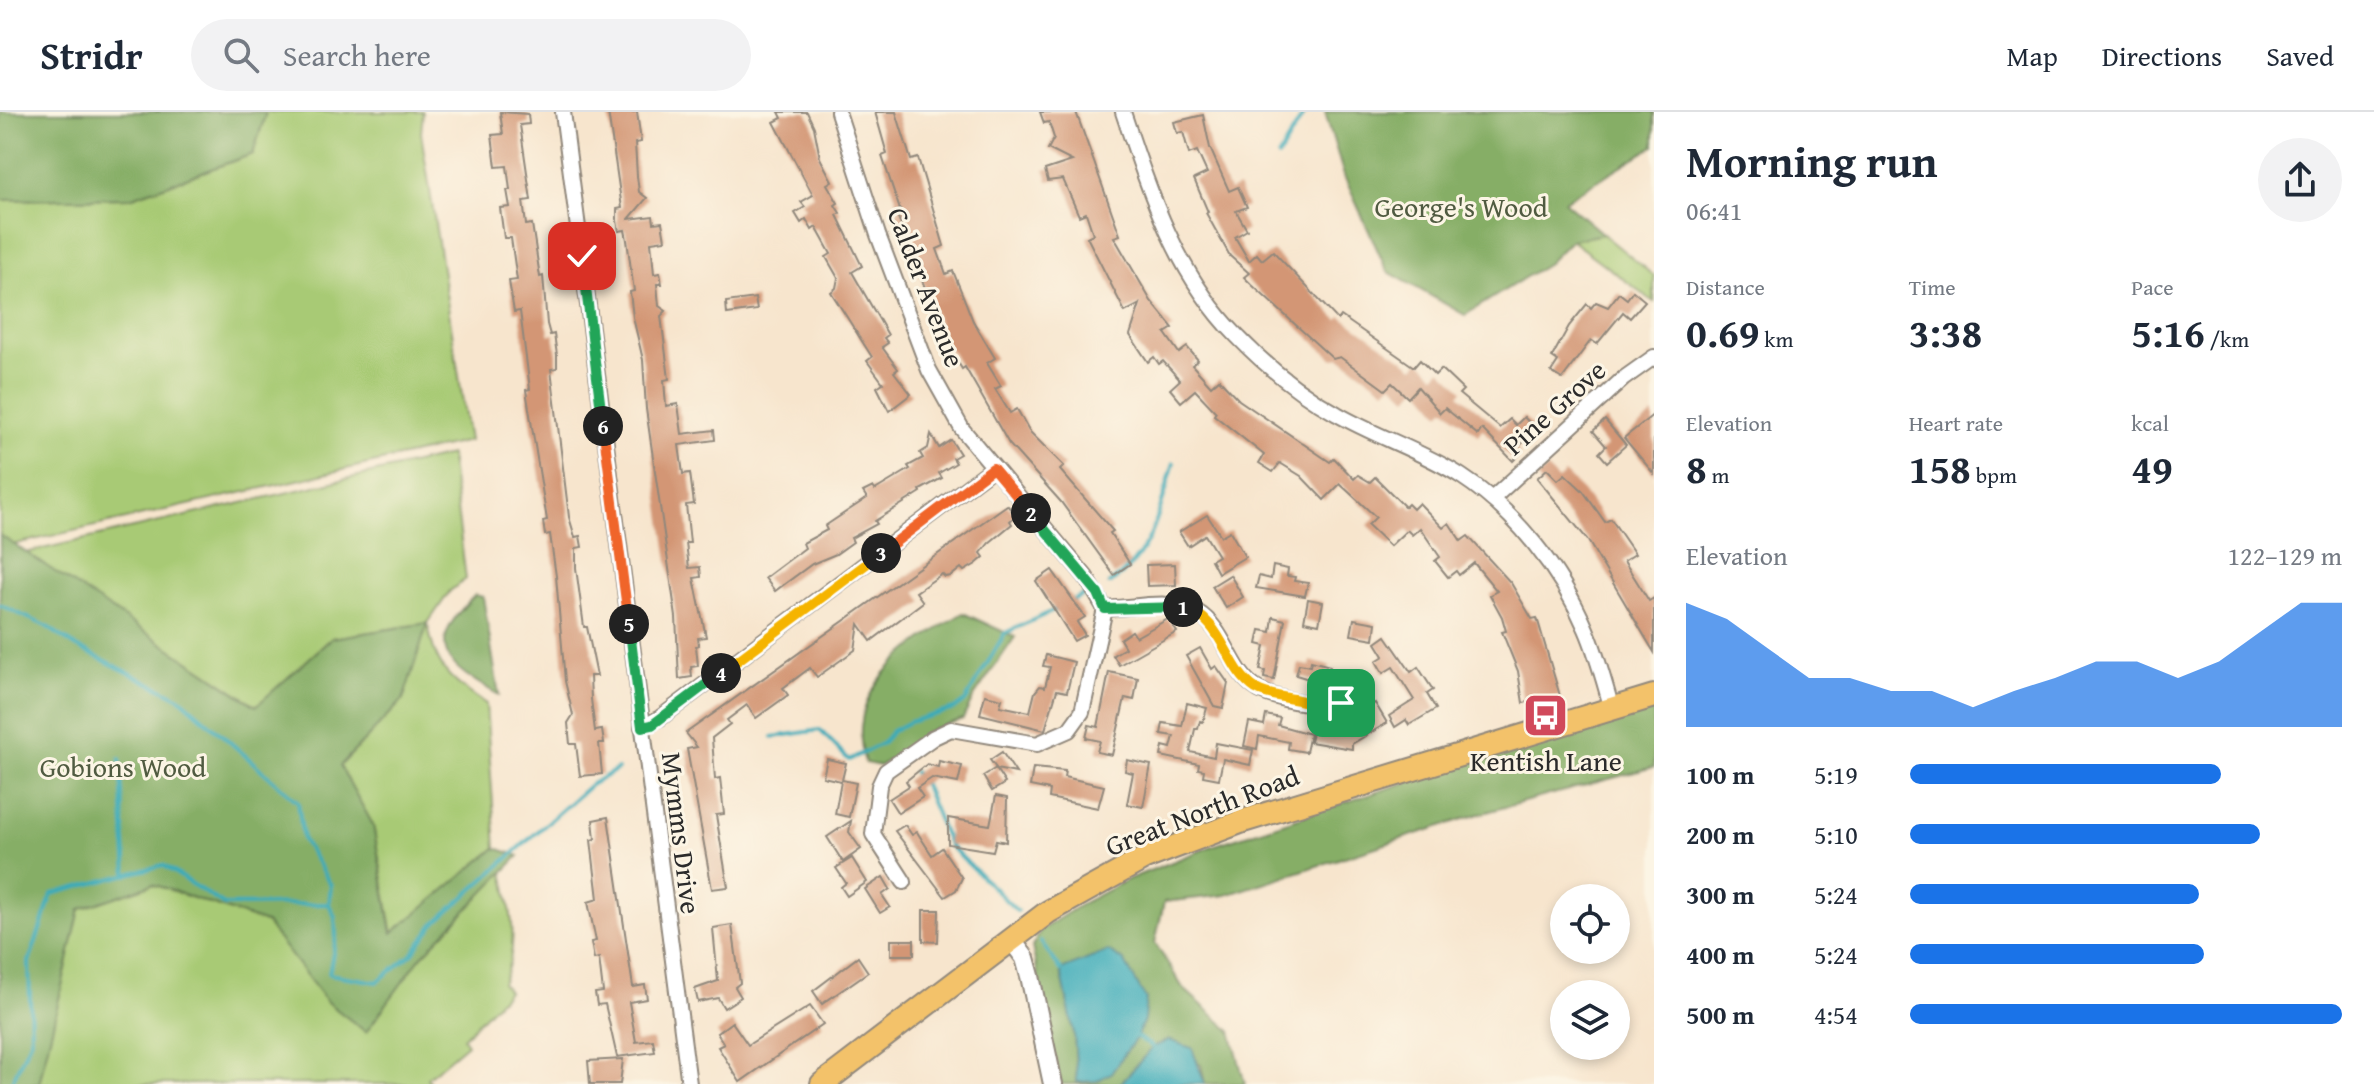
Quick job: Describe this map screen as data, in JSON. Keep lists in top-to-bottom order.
{
  "streets": {
    "main road": ["Great North Road"],
    "street": ["Calder Avenue", "Pine Grove", "Mymms Drive"]
  },
  "parks": ["George's Wood", "Gobions Wood"],
  "places": {
    "bus stop": ["Kentish Lane"]
  },
  "page": {
    "header": "Stridr",
    "search": "Search here",
    "nav": ["Map", "Directions", "Saved"],
    "heading": ["Morning run", "06:41"],
    "stats": [
      ["Distance", "0.69 km"],
      ["Time", "3:38"],
      ["Pace", "5:16 /km"],
      ["Elevation", "8 m"],
      ["Heart rate", "158 bpm"],
      ["kcal", "49"]
    ],
    "pins": [
      "6",
      "2",
      "3",
      "1",
      "5",
      "4"
    ],
    "chart": ["Elevation", "122–129 m"],
    "list": [
      {
        "name": "100 m",
        "note": "5:19"
      },
      {
        "name": "200 m",
        "note": "5:10"
      },
      {
        "name": "300 m",
        "note": "5:24"
      },
      {
        "name": "400 m",
        "note": "5:24"
      },
      {
        "name": "500 m",
        "note": "4:54"
      }
    ]
  }
}
